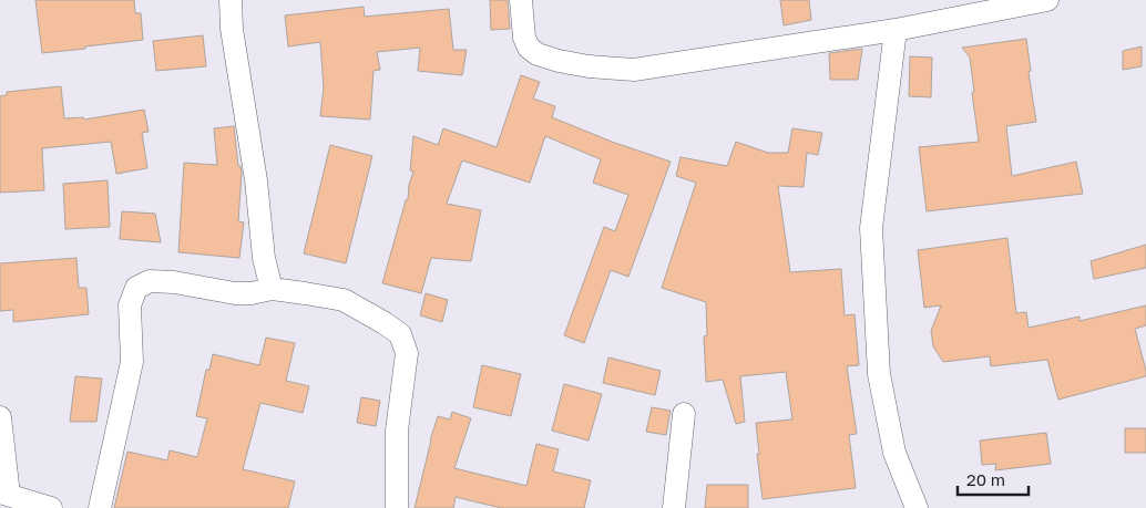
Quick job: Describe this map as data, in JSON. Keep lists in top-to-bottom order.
{
  "scale_bar": "20 m"
}
